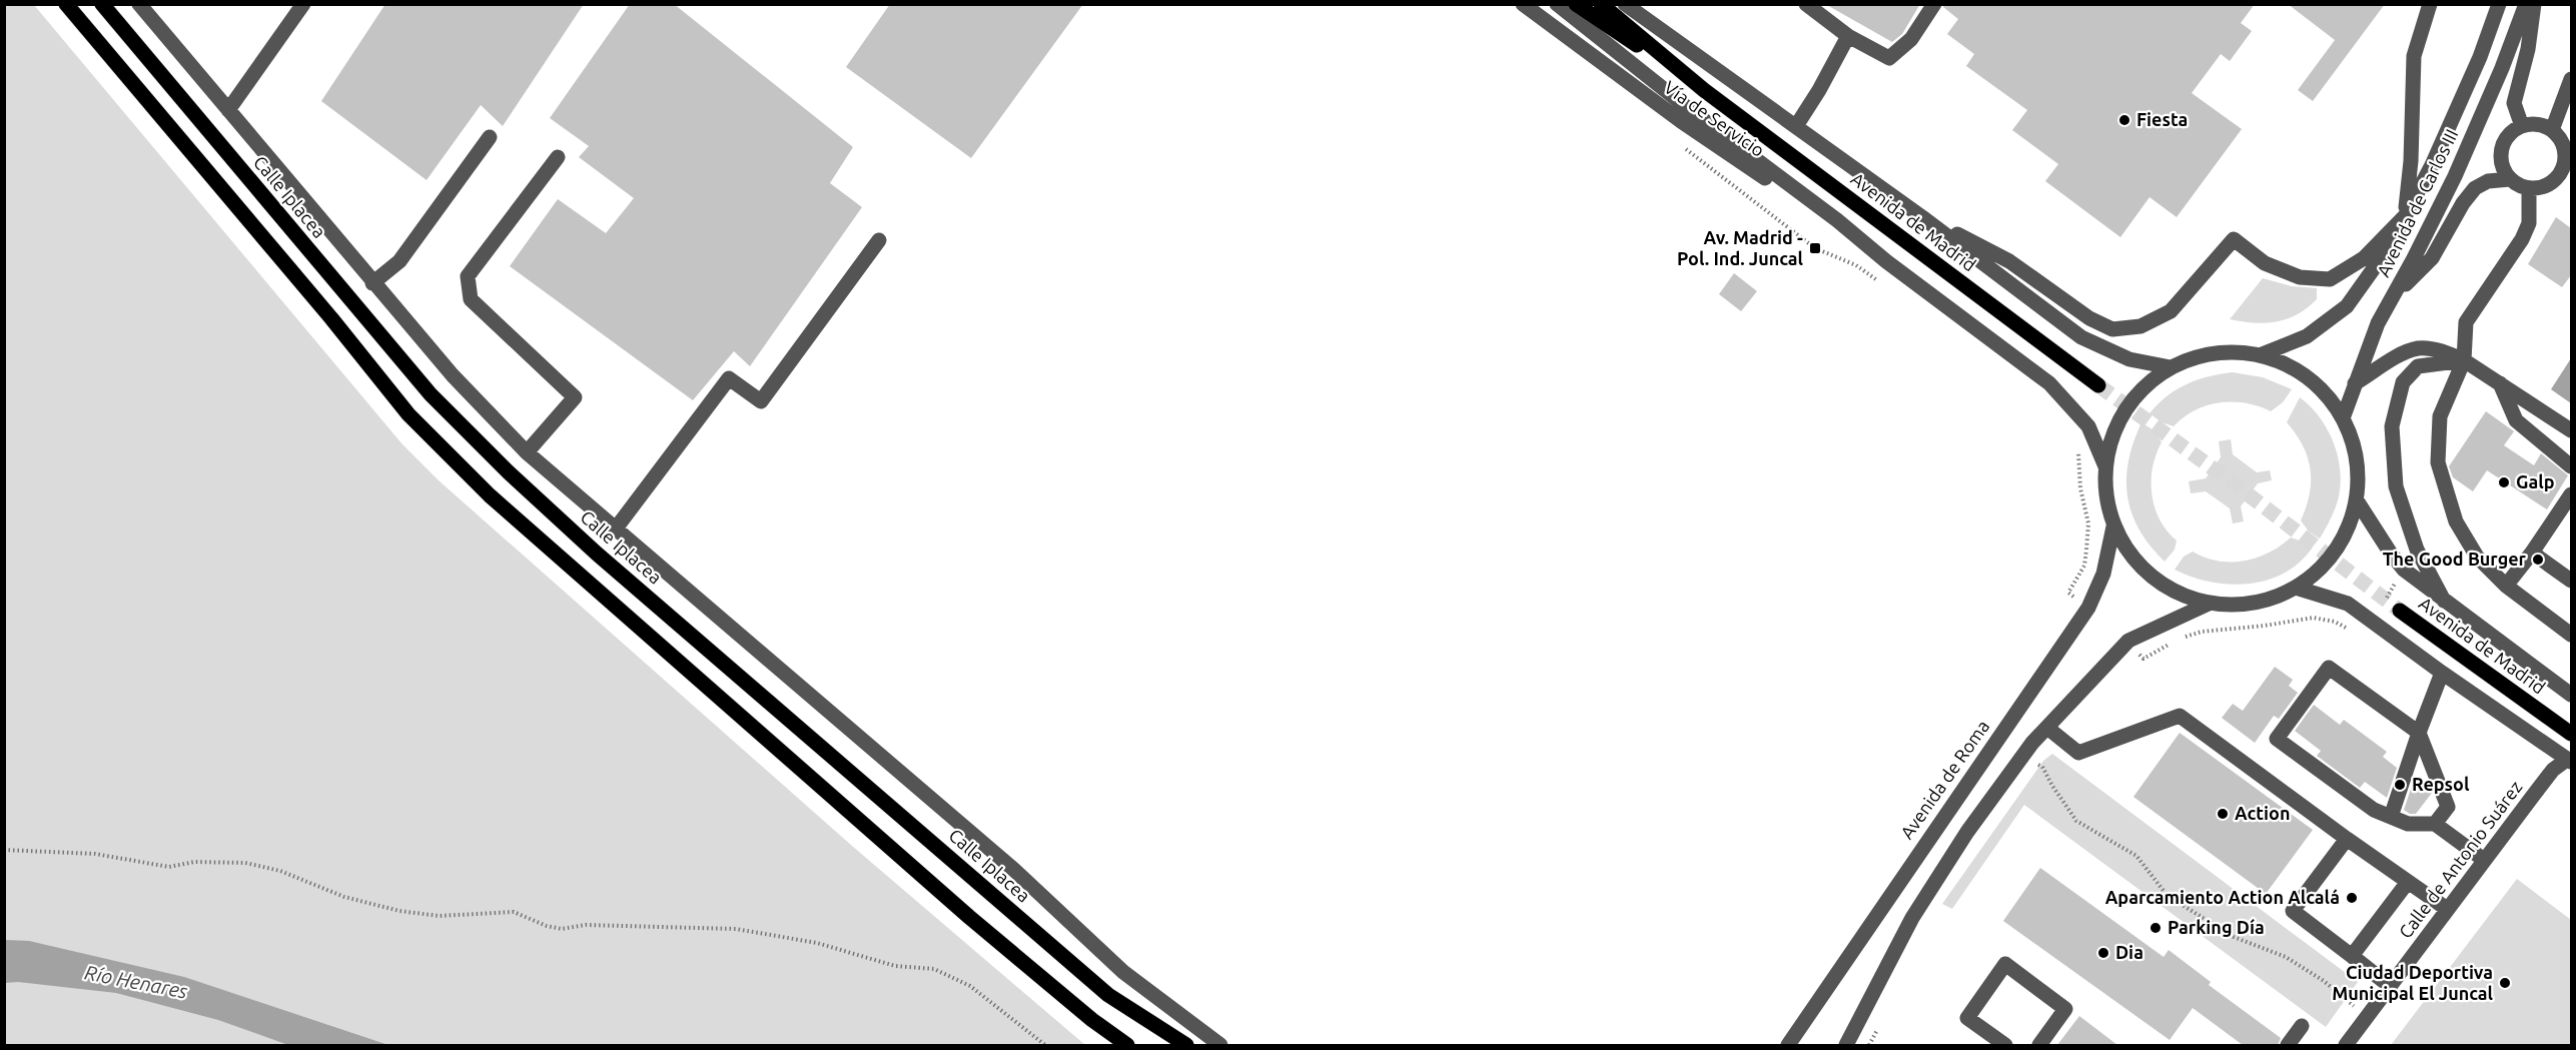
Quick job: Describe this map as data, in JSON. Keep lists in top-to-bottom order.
{
  "streets": {
    "main road": ["Calle Iplacea", "Avenida de Madrid"],
    "street": [
      "Vía de Servicio",
      "Avenida de Carlos III",
      "Avenida de Roma",
      "Calle de Antonio Suárez"
    ]
  },
  "water": ["Río Henares"],
  "places": {
    "other": [
      "Fiesta",
      "Galp",
      "The Good Burger",
      "Repsol",
      "Action",
      "Aparcamiento Action Alcalá",
      "Parking Día",
      "Dia",
      "Ciudad Deportiva Municipal El Juncal"
    ],
    "transit": ["Av. Madrid - Pol. Ind. Juncal"]
  }
}
